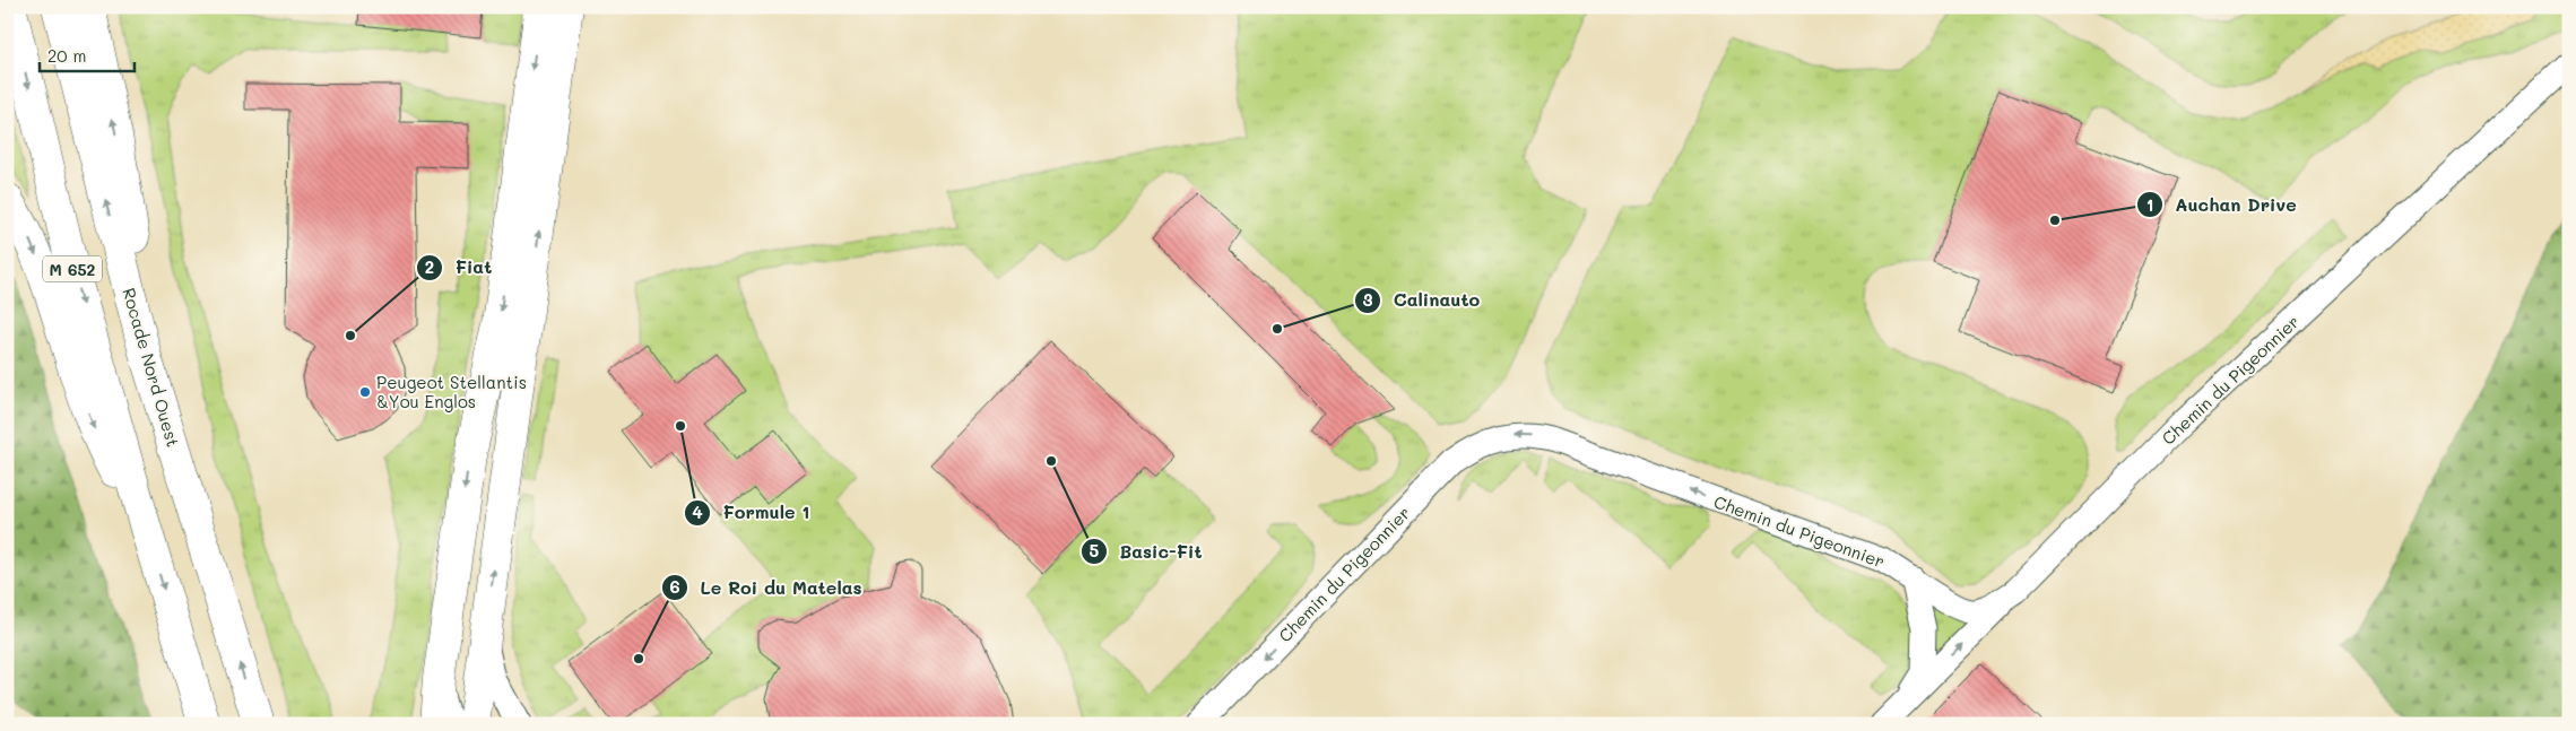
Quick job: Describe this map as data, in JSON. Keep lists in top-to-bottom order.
{
  "streets": {
    "main road": ["M 652", "Rocade Nord Ouest"],
    "street": ["Chemin du Pigeonnier"]
  },
  "one_way": ["Chemin du Pigeonnier"],
  "places": [
    "Auchan Drive",
    "Calinauto",
    "Fiat",
    "Peugeot Stellantis &You Englos",
    "Formule 1",
    "Basic-Fit",
    "Le Roi du Matelas"
  ],
  "scale_bar": "20 m"
}
